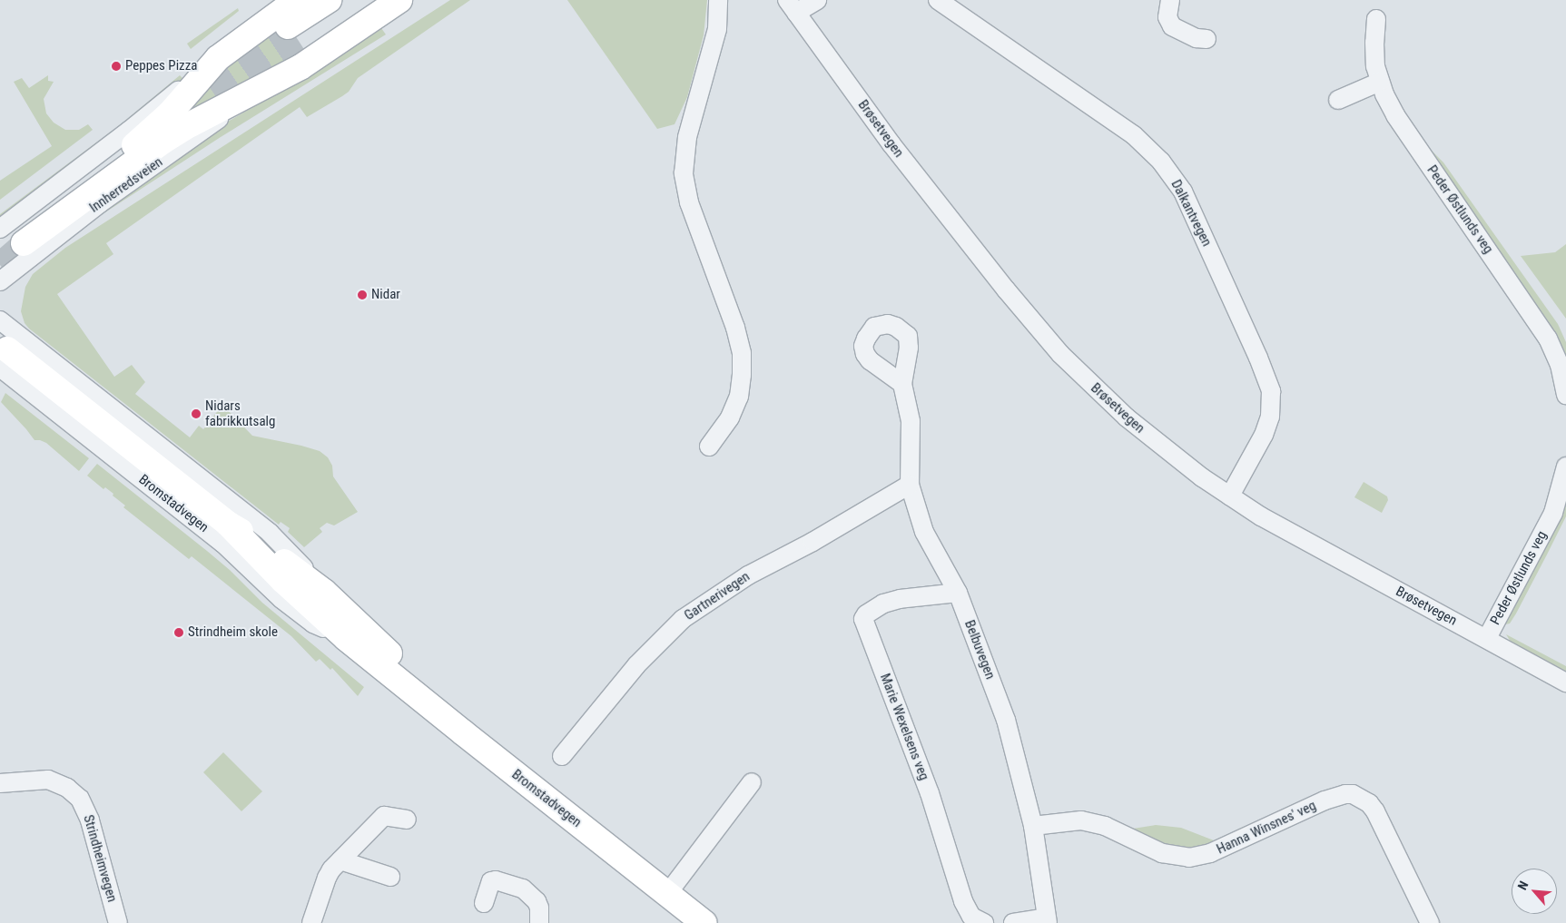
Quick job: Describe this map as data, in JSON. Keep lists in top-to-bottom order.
{
  "streets": {
    "main road": ["Bromstadvegen"],
    "street": [
      "Brøsetvegen",
      "Innherredsveien",
      "Peder Østlunds veg",
      "Dalkantvegen",
      "Gartnerivegen",
      "Belbuvegen",
      "Marie Wexelsens veg",
      "Hanna Winsnes' veg",
      "Strindheimvegen"
    ]
  },
  "crossings": [
    ["Brøsetvegen", "Peder Østlunds veg"],
    ["Brøsetvegen", "Dalkantvegen"],
    ["Gartnerivegen", "Belbuvegen"],
    ["Belbuvegen", "Marie Wexelsens veg"],
    ["Belbuvegen", "Hanna Winsnes' veg"]
  ],
  "places": [
    "Peppes Pizza",
    "Nidar",
    "Nidars fabrikkutsalg",
    "Strindheim skole"
  ],
  "north": "top left"
}
